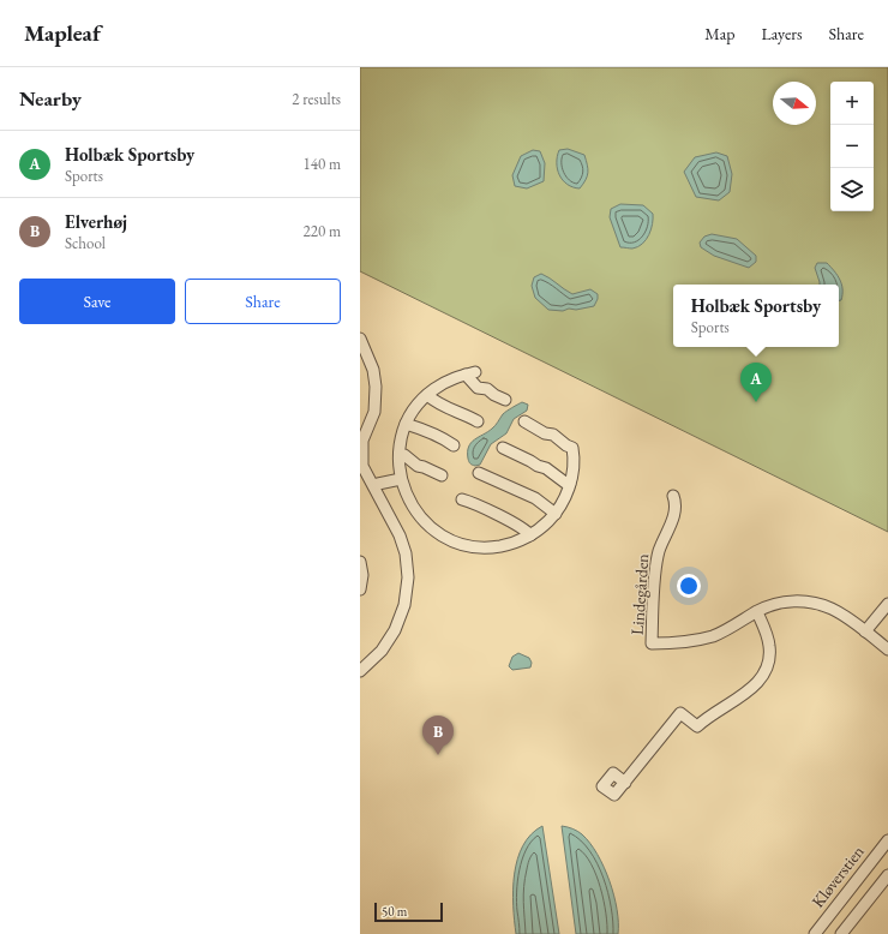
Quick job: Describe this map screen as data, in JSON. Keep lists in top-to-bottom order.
{
  "streets": {
    "street": ["Lindegården", "Kløverstien"]
  },
  "scale_bar": "50 m",
  "north": "right",
  "page": {
    "header": "Mapleaf",
    "nav": ["Map", "Layers", "Share"],
    "heading": ["Nearby", "2 results"],
    "map_buttons": ["+", "−"],
    "list": [
      {
        "mark": "A",
        "name": "Holbæk Sportsby",
        "note": "Sports",
        "value": "140 m"
      },
      {
        "mark": "B",
        "name": "Elverhøj",
        "note": "School",
        "value": "220 m"
      }
    ],
    "buttons": ["Save", "Share"],
    "popup": ["Holbæk Sportsby", "Sports"],
    "pins": ["A", "B"],
    "scale": "50 m"
  }
}
